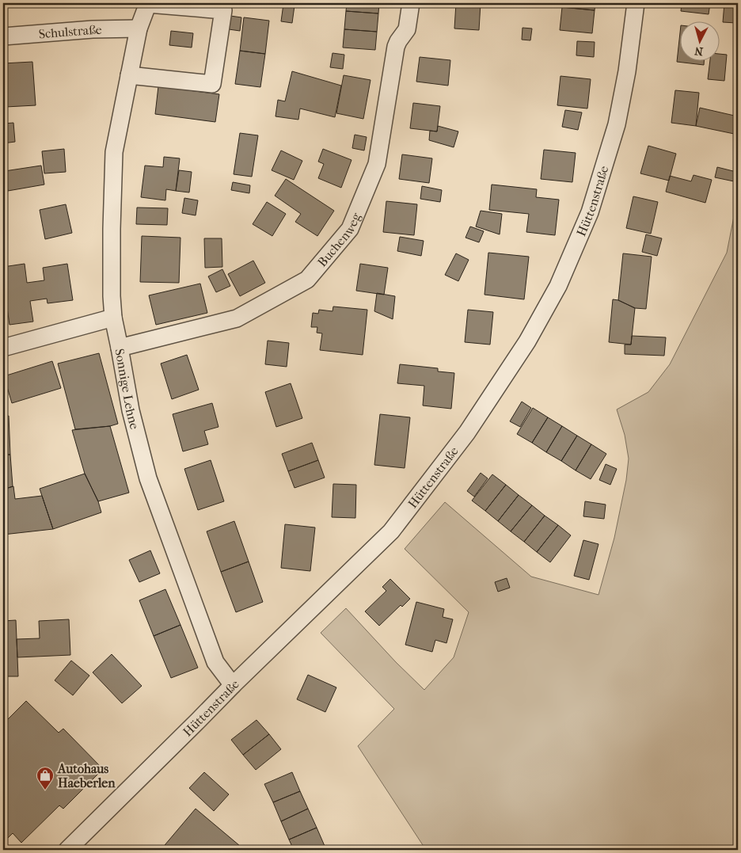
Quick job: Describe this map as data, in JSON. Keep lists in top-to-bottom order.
{
  "streets": {
    "street": [
      "Schulstraße",
      "Hüttenstraße",
      "Buchenweg",
      "Sonnige Lehne"
    ]
  },
  "crossings": [
    ["Schulstraße", "Sonnige Lehne"],
    ["Hüttenstraße", "Sonnige Lehne"],
    ["Buchenweg", "Sonnige Lehne"]
  ],
  "places": {
    "shop": ["Autohaus Haeberlen"]
  },
  "north": "bottom"
}
